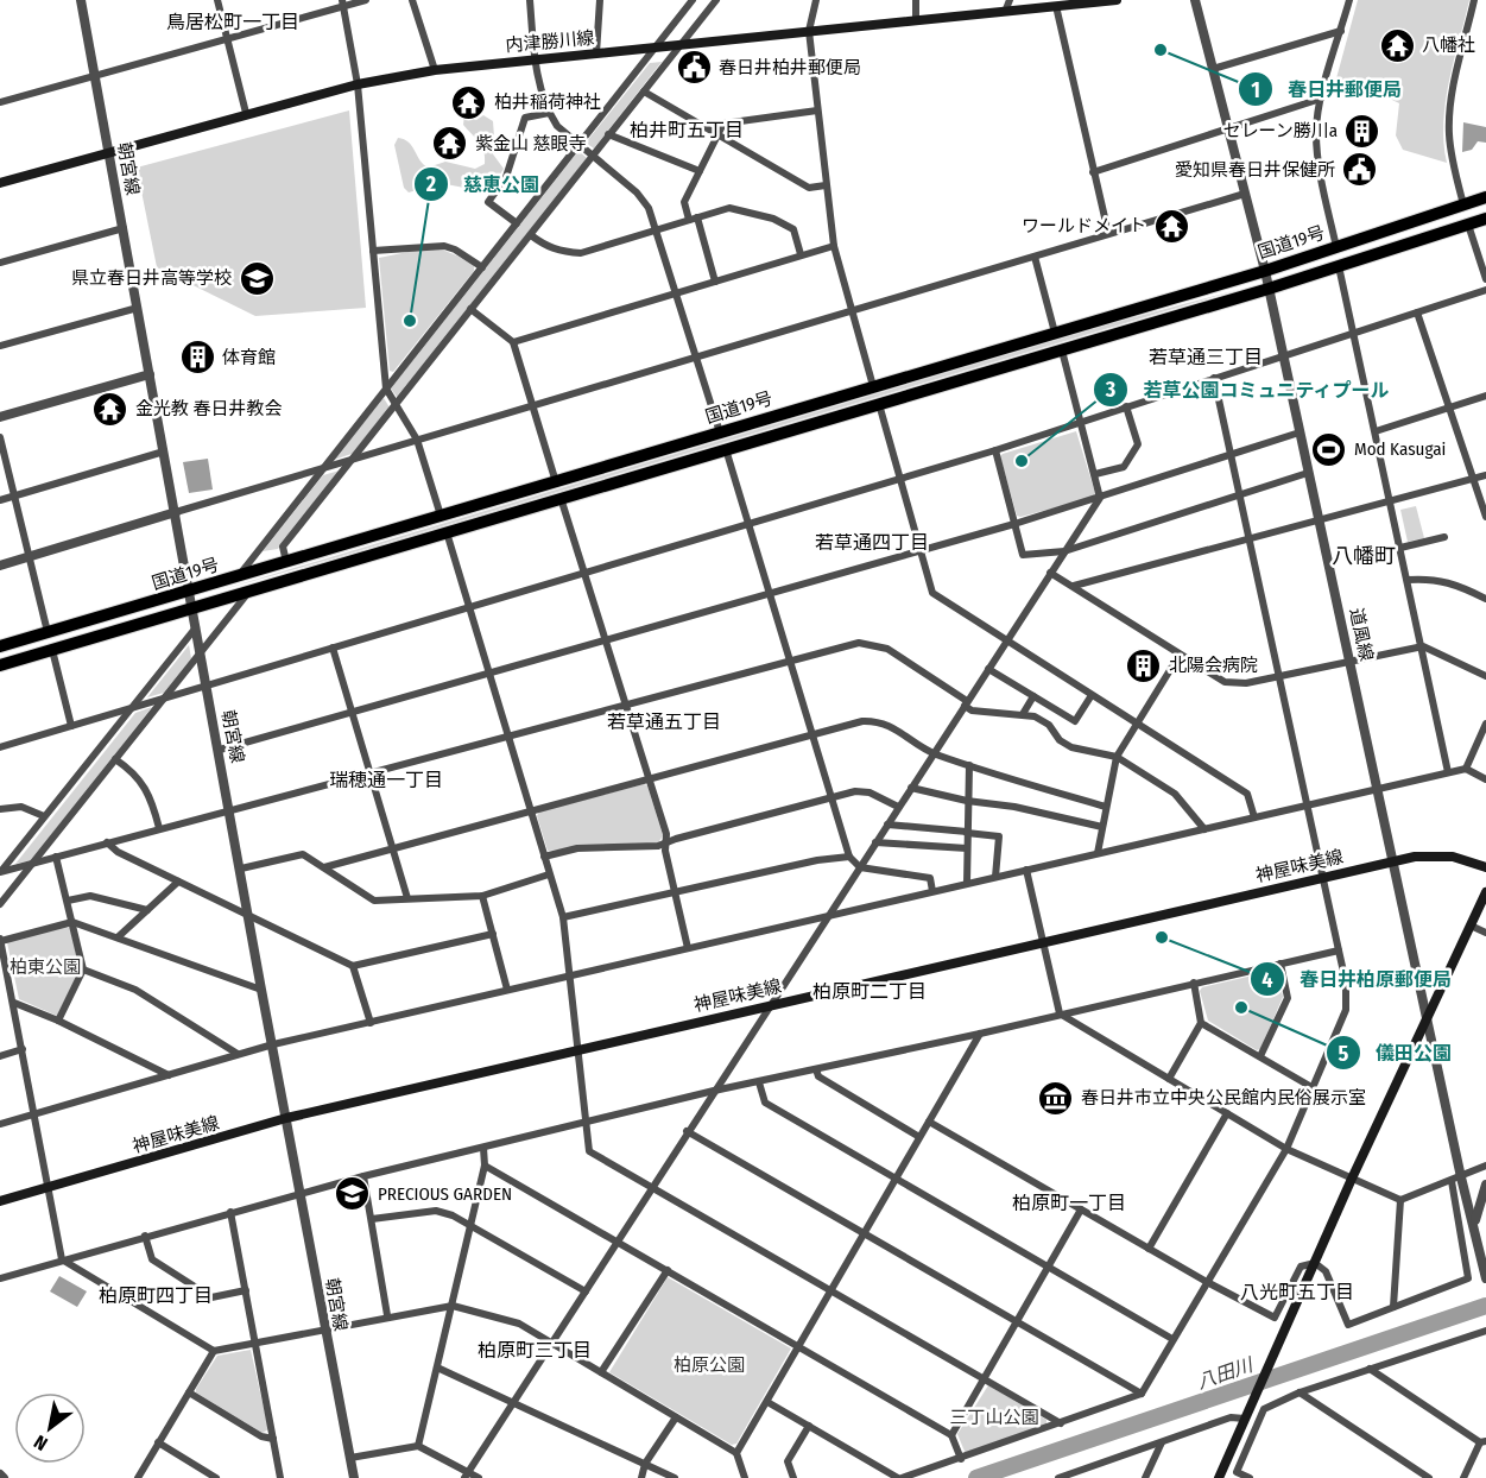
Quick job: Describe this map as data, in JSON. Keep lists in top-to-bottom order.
{
  "streets": {
    "highway": ["国道19号"],
    "main road": ["内津勝川線", "神屋味美線"],
    "street": ["朝宮線", "道風線"]
  },
  "crossings": [
    ["内津勝川線", "朝宮線"],
    ["朝宮線", "国道19号"],
    ["朝宮線", "神屋味美線"],
    ["国道19号", "道風線"],
    ["道風線", "神屋味美線"]
  ],
  "districts": [
    "鳥居松町一丁目",
    "柏井町五丁目",
    "若草通三丁目",
    "若草通四丁目",
    "八幡町",
    "若草通五丁目",
    "瑞穂通一丁目",
    "柏原町二丁目",
    "柏原町一丁目",
    "八光町五丁目",
    "柏原町四丁目",
    "柏原町三丁目"
  ],
  "water": ["八田川"],
  "parks": ["柏東公園", "柏原公園", "三丁山公園"],
  "places": {
    "temple": [
      "八幡社",
      "柏井稲荷神社",
      "紫金山 慈眼寺",
      "ワールドメイト",
      "金光教 春日井教会"
    ],
    "other": [
      "春日井郵便局",
      "慈恵公園",
      "若草公園コミュニティプール",
      "春日井柏原郵便局",
      "儀田公園"
    ],
    "public building": ["春日井柏井郵便局", "愛知県春日井保健所"],
    "building": ["セレーン勝川a", "体育館", "北陽会病院"],
    "school or university": ["県立春日井高等学校", "PRECIOUS GARDEN"],
    "sports": ["Mod Kasugai"],
    "museum": ["春日井市立中央公民館内民俗展示室"]
  },
  "north": "bottom left"
}
